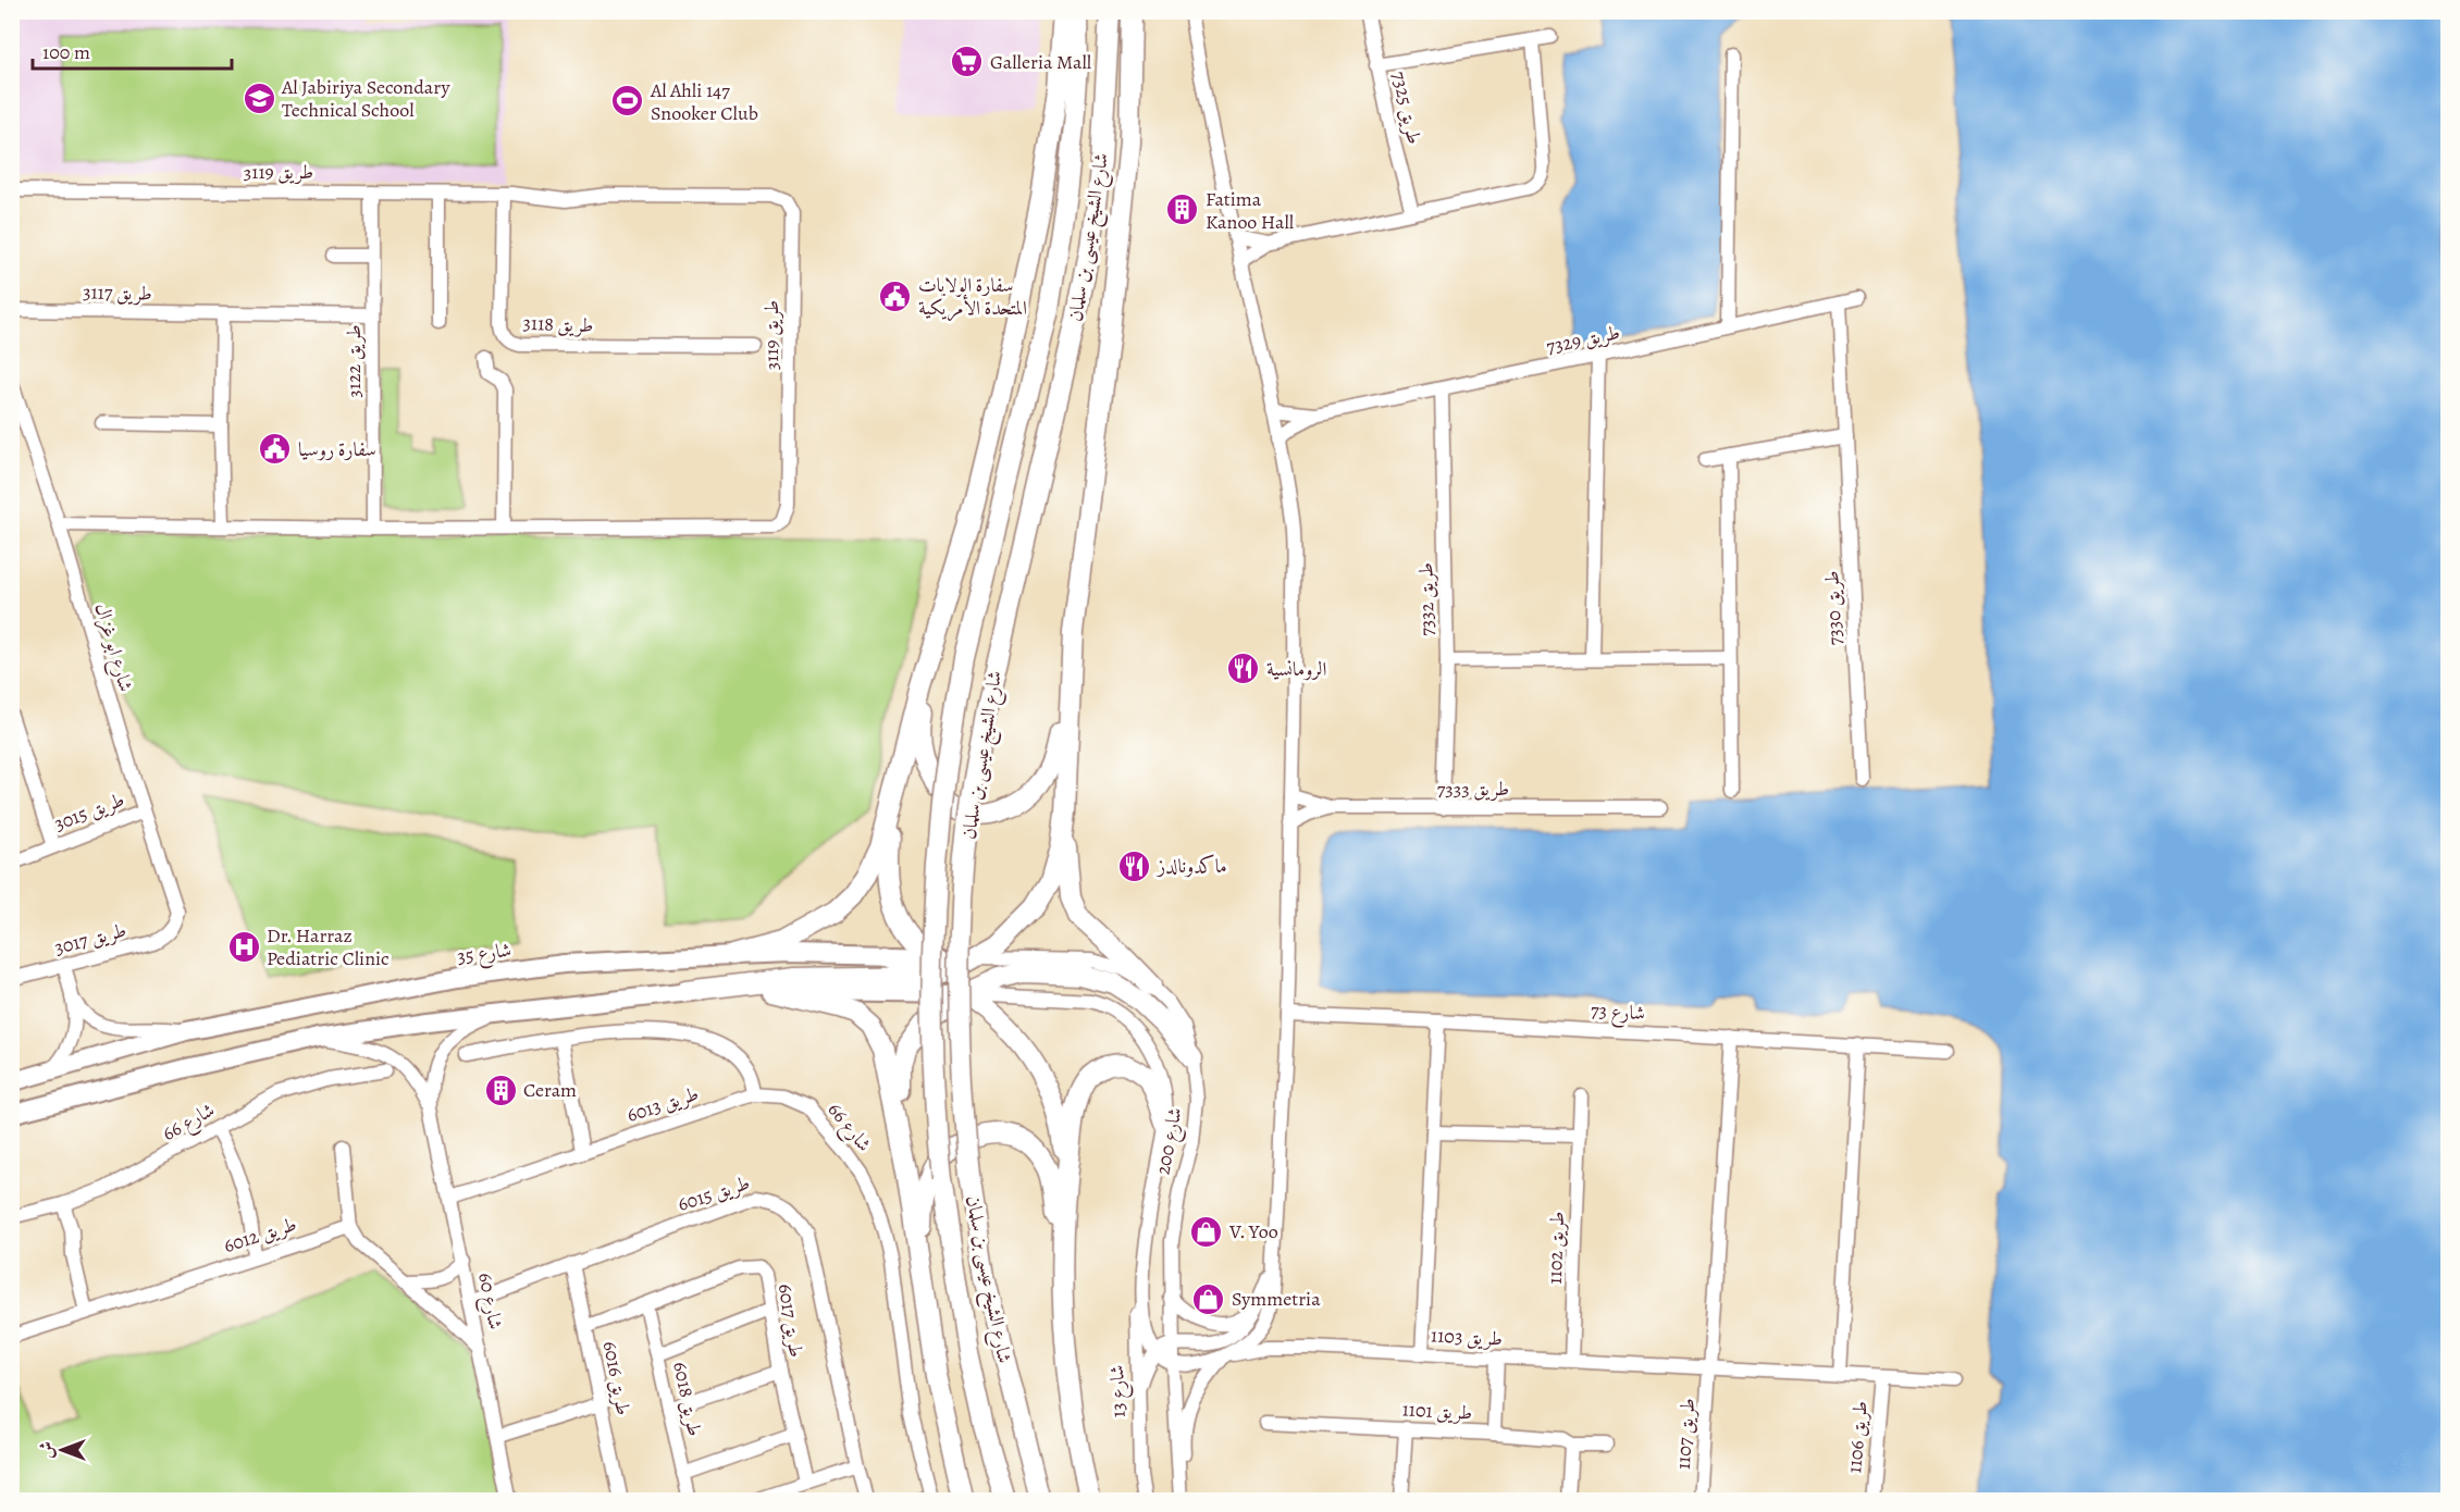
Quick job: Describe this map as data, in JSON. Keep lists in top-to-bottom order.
{
  "streets": {
    "highway": ["شارع الشيخ عيسى بن سلمان"],
    "main road": ["شارع 35"],
    "street": [
      "طريق 7325",
      "طريق 3119",
      "طريق 3117",
      "طريق 3118",
      "طريق 7329",
      "طريق 3122",
      "طريق 7332",
      "طريق 7330",
      "شارع ابو غزال",
      "طريق 7333",
      "طريق 3015",
      "طريق 3017",
      "شارع 73",
      "طريق 6013",
      "شارع 66",
      "شارع 200",
      "طريق 6015",
      "طريق 6012",
      "طريق 1102",
      "شارع 60",
      "طريق 6017",
      "طريق 1103",
      "طريق 6016",
      "شارع 13",
      "طريق 6018",
      "طريق 1101",
      "طريق 1107",
      "طريق 1106"
    ]
  },
  "crossings": [
    ["طريق 3119", "طريق 3118"],
    ["طريق 3119", "طريق 3122"],
    ["طريق 3119", "شارع ابو غزال"],
    ["طريق 3117", "طريق 3122"],
    ["طريق 7329", "طريق 7332"],
    ["طريق 7329", "طريق 7330"],
    ["طريق 7332", "طريق 7333"],
    ["شارع ابو غزال", "طريق 3015"],
    ["شارع ابو غزال", "طريق 3017"],
    ["طريق 6013", "شارع 66"],
    ["طريق 6013", "شارع 60"],
    ["شارع 200", "شارع 13"],
    ["طريق 6015", "شارع 60"],
    ["طريق 6015", "طريق 6016"],
    ["طريق 1102", "طريق 1103"],
    ["طريق 6017", "طريق 6016"],
    ["طريق 6017", "طريق 6018"],
    ["طريق 1103", "طريق 1107"],
    ["طريق 1103", "طريق 1106"]
  ],
  "places": {
    "supermarket": ["Galleria Mall"],
    "school or university": ["Al Jabiriya Secondary Technical School"],
    "sports": ["Al Ahli 147 Snooker Club"],
    "building": ["Fatima Kanoo Hall", "Ceram"],
    "public building": ["سفارة الولايات المتحدة الأمريكية", "سفارة روسيا"],
    "restaurant": ["الرومانسية", "ماكدونالدز"],
    "hospital": ["Dr. Harraz Pediatric Clinic"],
    "shop": ["V. Yoo", "Symmetria"]
  },
  "scale_bar": "100 m",
  "north": "left"
}
